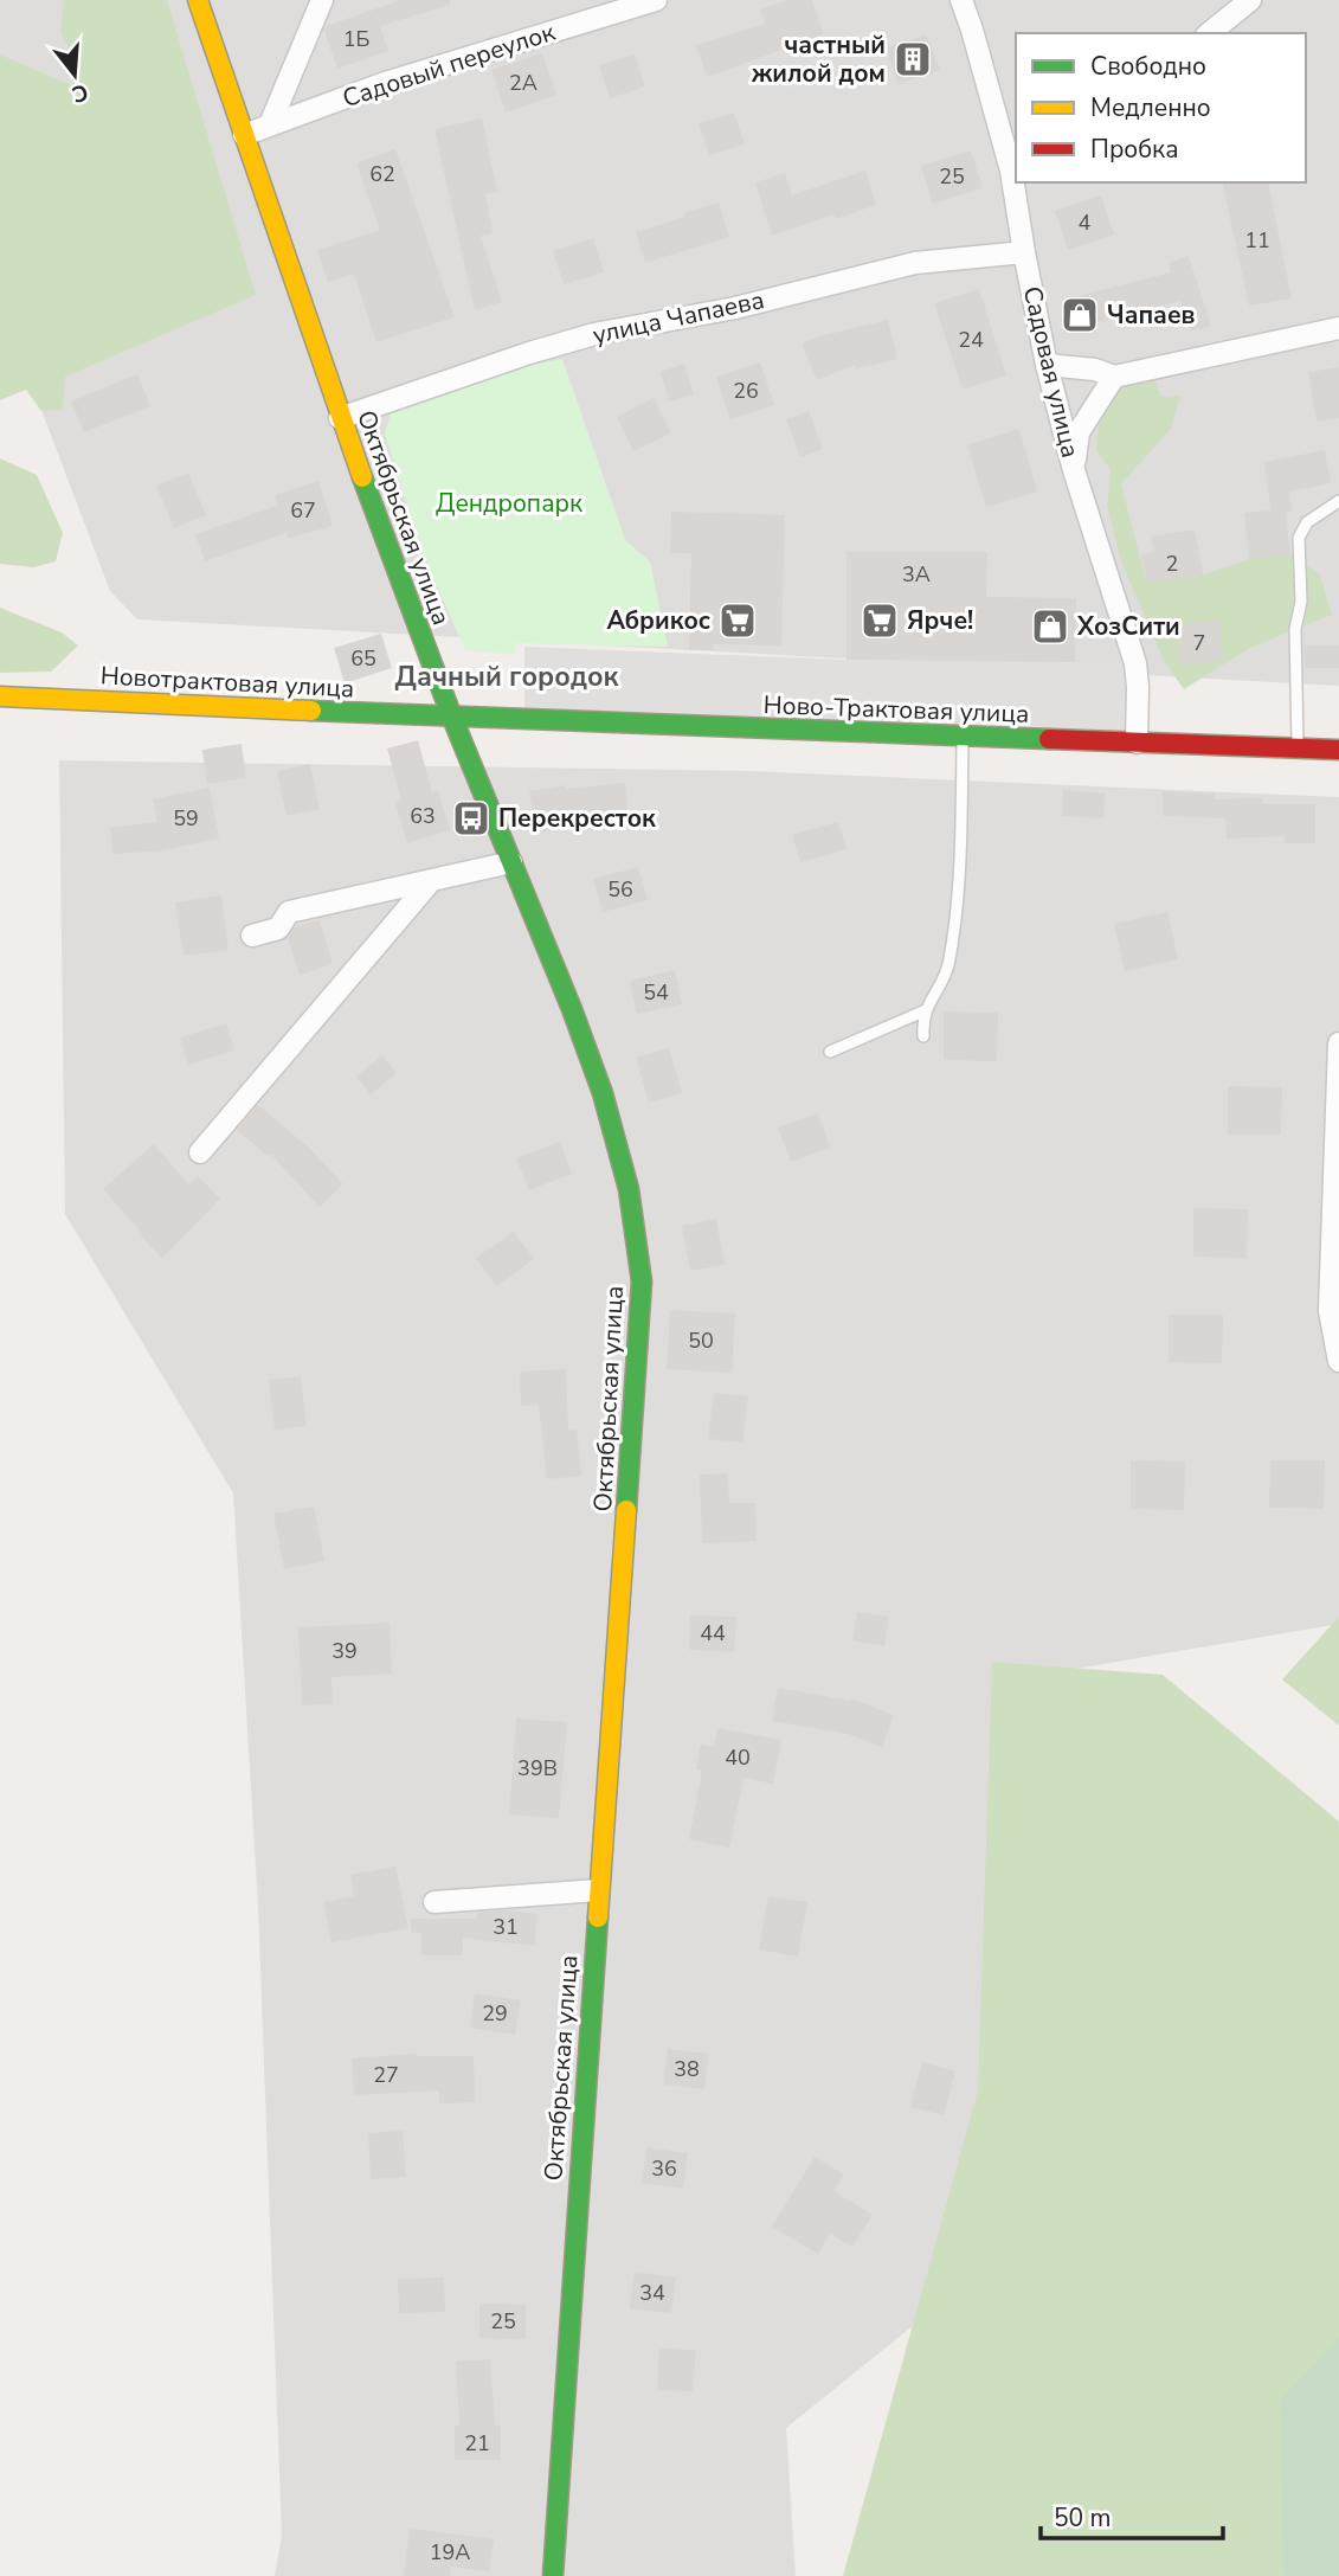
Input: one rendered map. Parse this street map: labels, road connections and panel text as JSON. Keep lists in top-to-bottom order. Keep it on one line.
{"streets":{"street":["Садовый переулок","улица Чапаева","Садовая улица","Октябрьская улица","Новотрактовая улица","Ново-Трактовая улица"]},"crossings":[["Садовый переулок","Октябрьская улица"],["улица Чапаева","Садовая улица"],["улица Чапаева","Октябрьская улица"],["Садовая улица","Ново-Трактовая улица"],["Октябрьская улица","Новотрактовая улица"],["Октябрьская улица","Ново-Трактовая улица"],["Новотрактовая улица","Ново-Трактовая улица"]],"districts":["Дачный городок"],"parks":["Дендропарк"],"places":{"building":["частный жилой дом"],"shop":["Чапаев","ХозСити"],"supermarket":["Абрикос","Ярче!"],"bus stop":["Перекресток"]},"house_numbers":["1Б","2А","62","25","4","11","24","26","67","2","3А","7","65","63","59","56","54","50","44","39","40","39В","31","29","38","27","36","34","25","21","19А"],"legend":["Свободно","Медленно","Пробка"],"scale_bar":"50 m","north":"bottom"}
